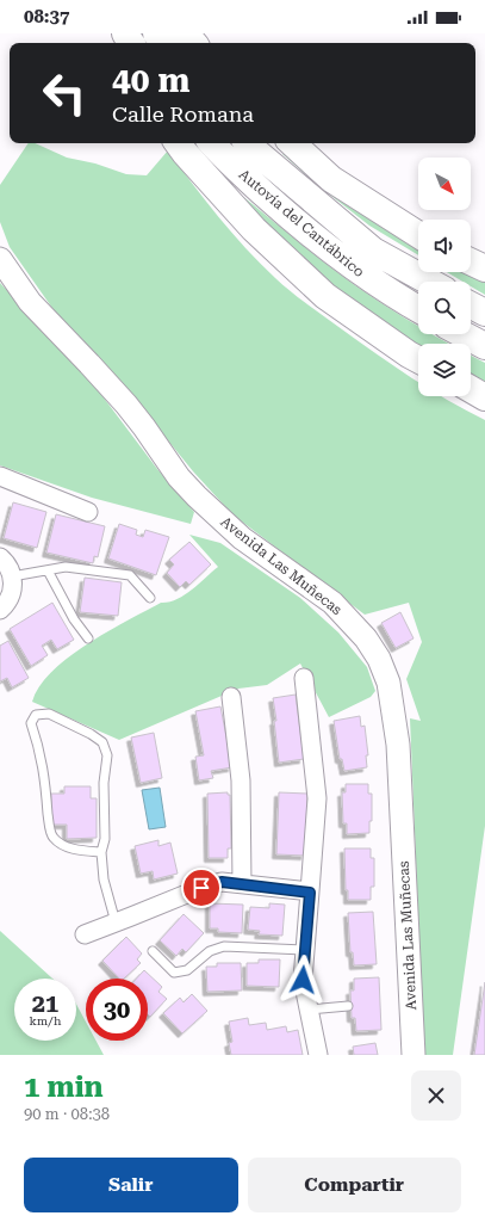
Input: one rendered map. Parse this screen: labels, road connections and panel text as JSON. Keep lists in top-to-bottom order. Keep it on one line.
{"streets":{"highway":["Autovía del Cantábrico"],"street":["Avenida Las Muñecas"]},"north":"bottom right","page":{"status":"08:37","turn":["40 m","Calle Romana"],"speed":"21 km/h","limit":"30","heading":["1 min","90 m · 08:38"],"buttons":["Salir","Compartir"]}}
